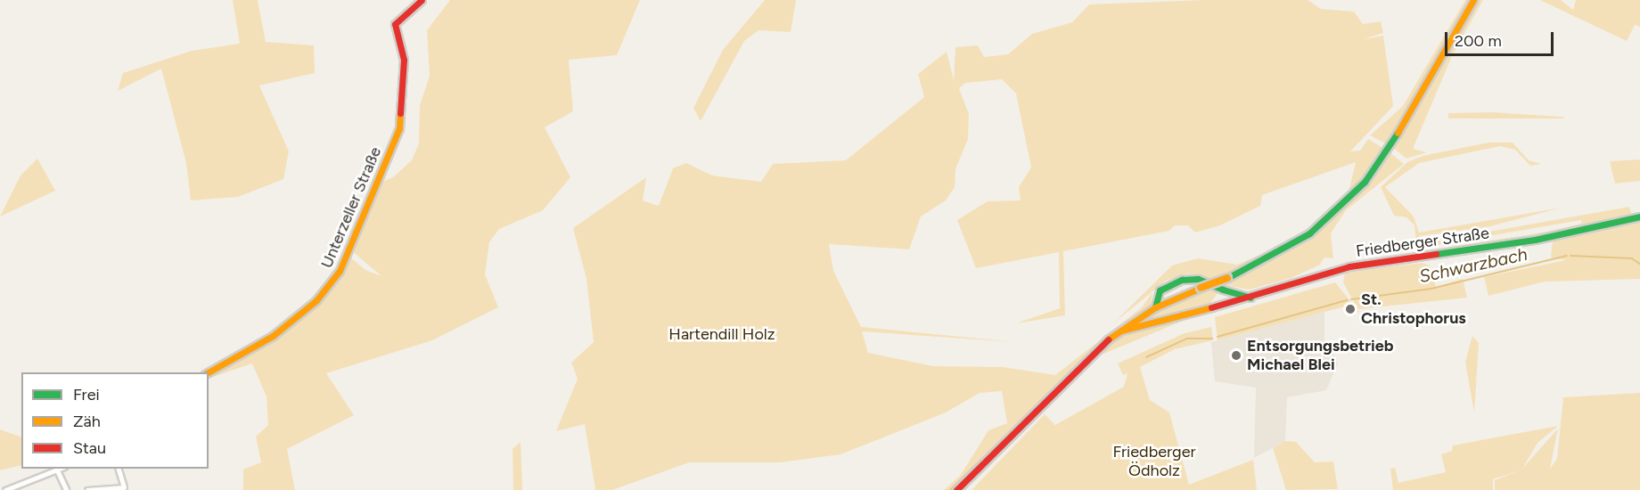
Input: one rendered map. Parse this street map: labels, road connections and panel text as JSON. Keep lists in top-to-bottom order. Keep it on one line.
{"streets":{"street":["Unterzeller Straße","Friedberger Straße"]},"water":["Schwarzbach"],"parks":["Hartendill Holz","Friedberger Ödholz"],"places":["St. Christophorus","Entsorgungsbetrieb Michael Blei"],"legend":["Frei","Zäh","Stau"],"scale_bar":"200 m"}
